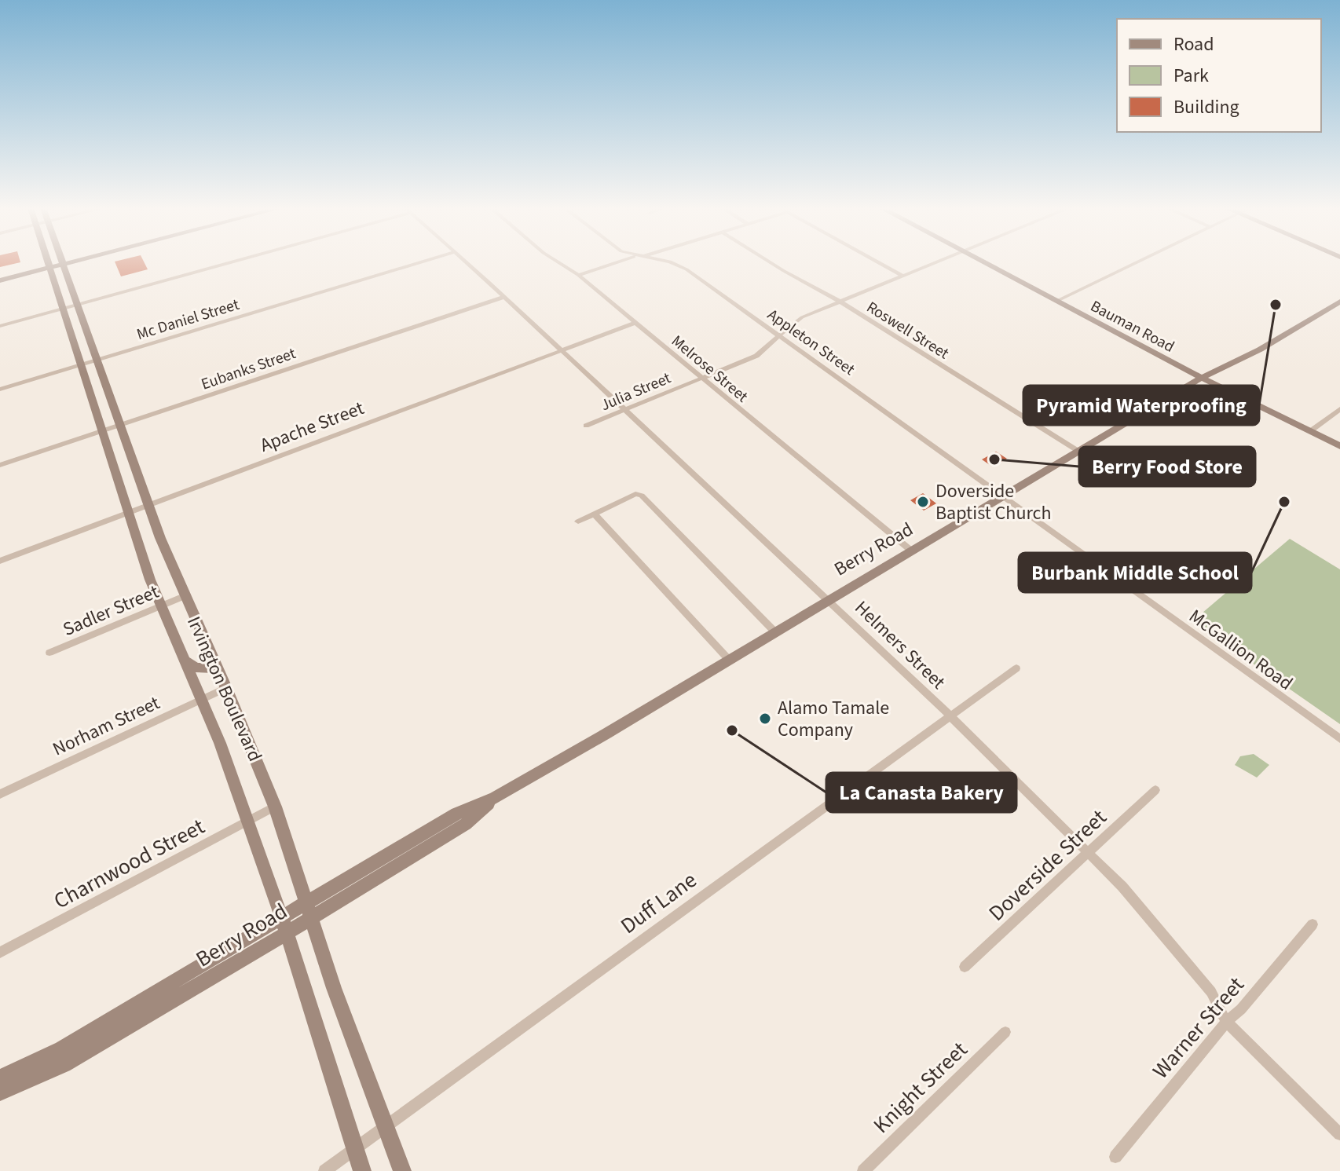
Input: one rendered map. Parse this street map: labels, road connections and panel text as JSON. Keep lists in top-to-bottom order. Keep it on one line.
{"streets":{"main road":["Bauman Road","Berry Road","Irvington Boulevard"],"street":["Mc Daniel Street","Roswell Street","Appleton Street","Eubanks Street","Melrose Street","Julia Street","Apache Street","Sadler Street","Helmers Street","McGallion Road","Norham Street","Charnwood Street","Doverside Street","Duff Lane","Warner Street","Knight Street"]},"crossings":[["Mc Daniel Street","Irvington Boulevard"],["Bauman Road","Berry Road"],["Roswell Street","Julia Street"],["Roswell Street","Berry Road"],["Appleton Street","Julia Street"],["Appleton Street","Berry Road"],["Appleton Street","McGallion Road"],["Eubanks Street","Helmers Street"],["Eubanks Street","Irvington Boulevard"],["Melrose Street","Julia Street"],["Melrose Street","Apache Street"],["Melrose Street","Berry Road"],["Julia Street","Helmers Street"],["Apache Street","Helmers Street"],["Apache Street","Irvington Boulevard"],["Berry Road","Helmers Street"],["Berry Road","McGallion Road"],["Berry Road","Irvington Boulevard"],["Sadler Street","Irvington Boulevard"],["Helmers Street","Doverside Street"],["Helmers Street","Duff Lane"],["Helmers Street","Warner Street"],["Irvington Boulevard","Norham Street"],["Irvington Boulevard","Charnwood Street"],["Irvington Boulevard","Duff Lane"]],"places":["Pyramid Waterproofing","Berry Food Store","Doverside Baptist Church","Burbank Middle School","Alamo Tamale Company","La Canasta Bakery"],"legend":["Road","Park","Building"]}
